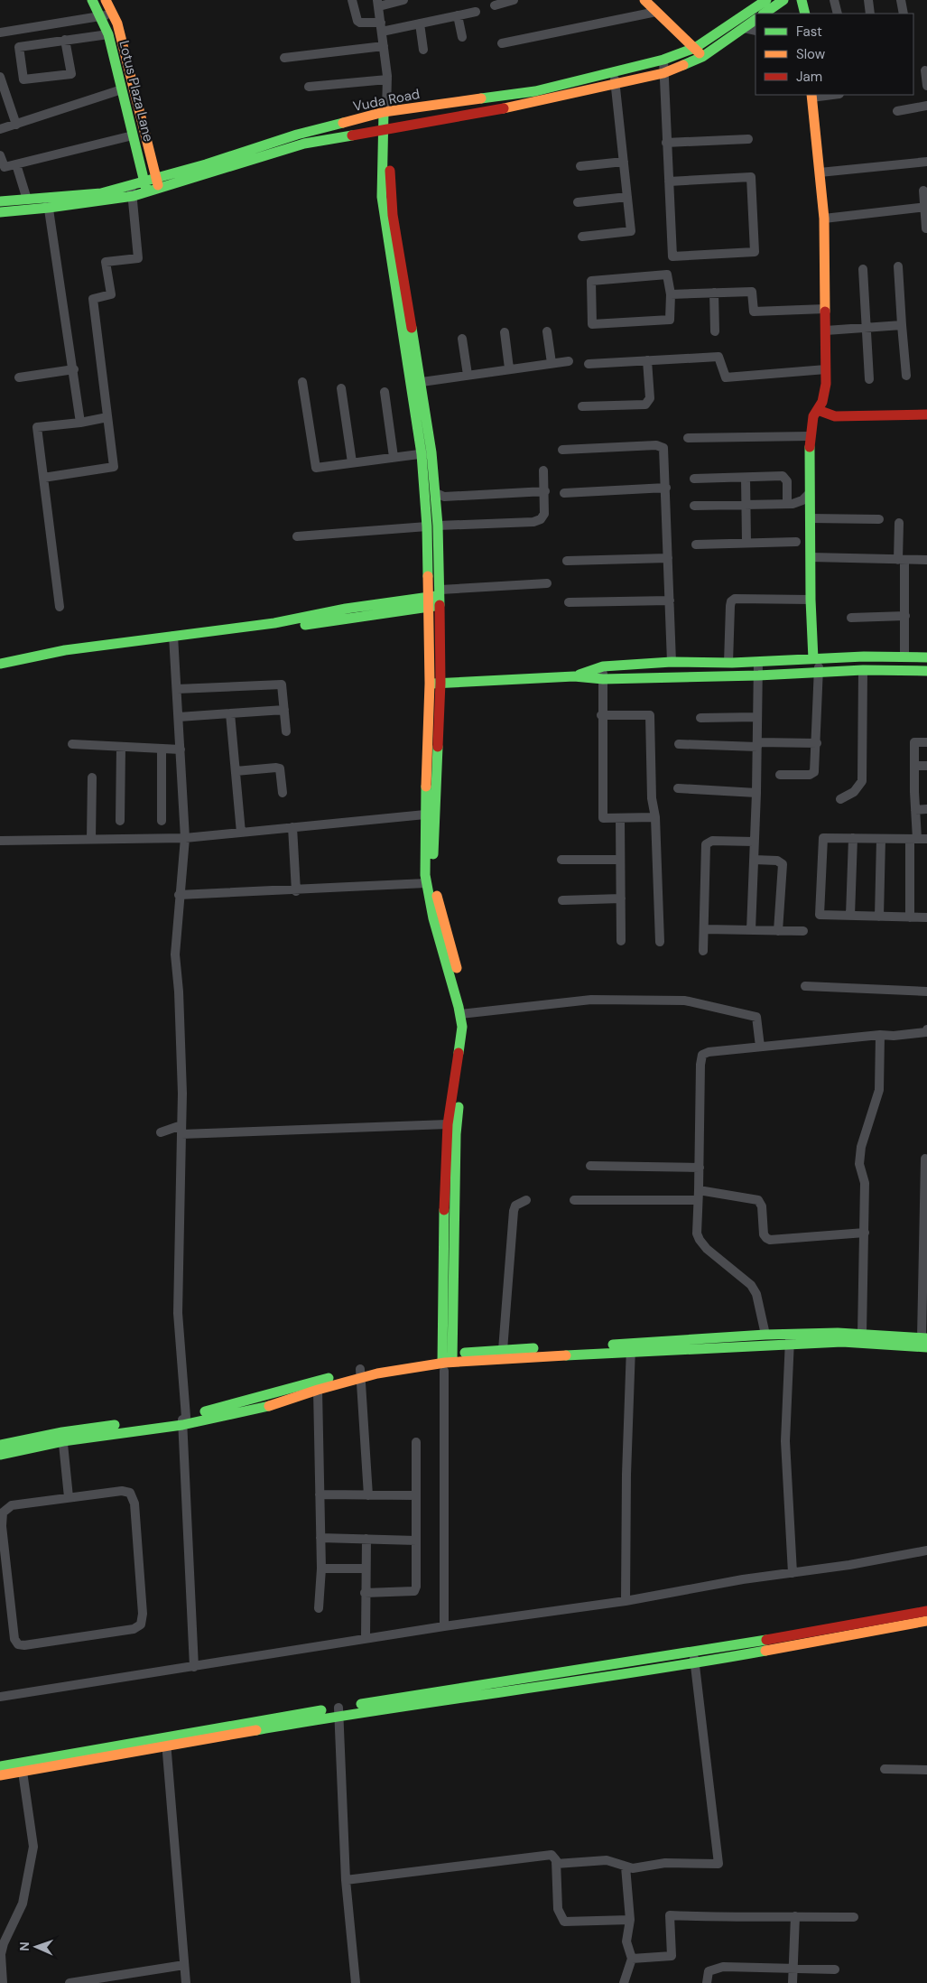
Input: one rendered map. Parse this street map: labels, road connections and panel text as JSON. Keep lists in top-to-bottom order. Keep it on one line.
{"streets":{"street":["Lotus Plaza Lane","Vuda Road"]},"crossings":[["Lotus Plaza Lane","Vuda Road"]],"legend":["Fast","Slow","Jam"],"north":"left"}
